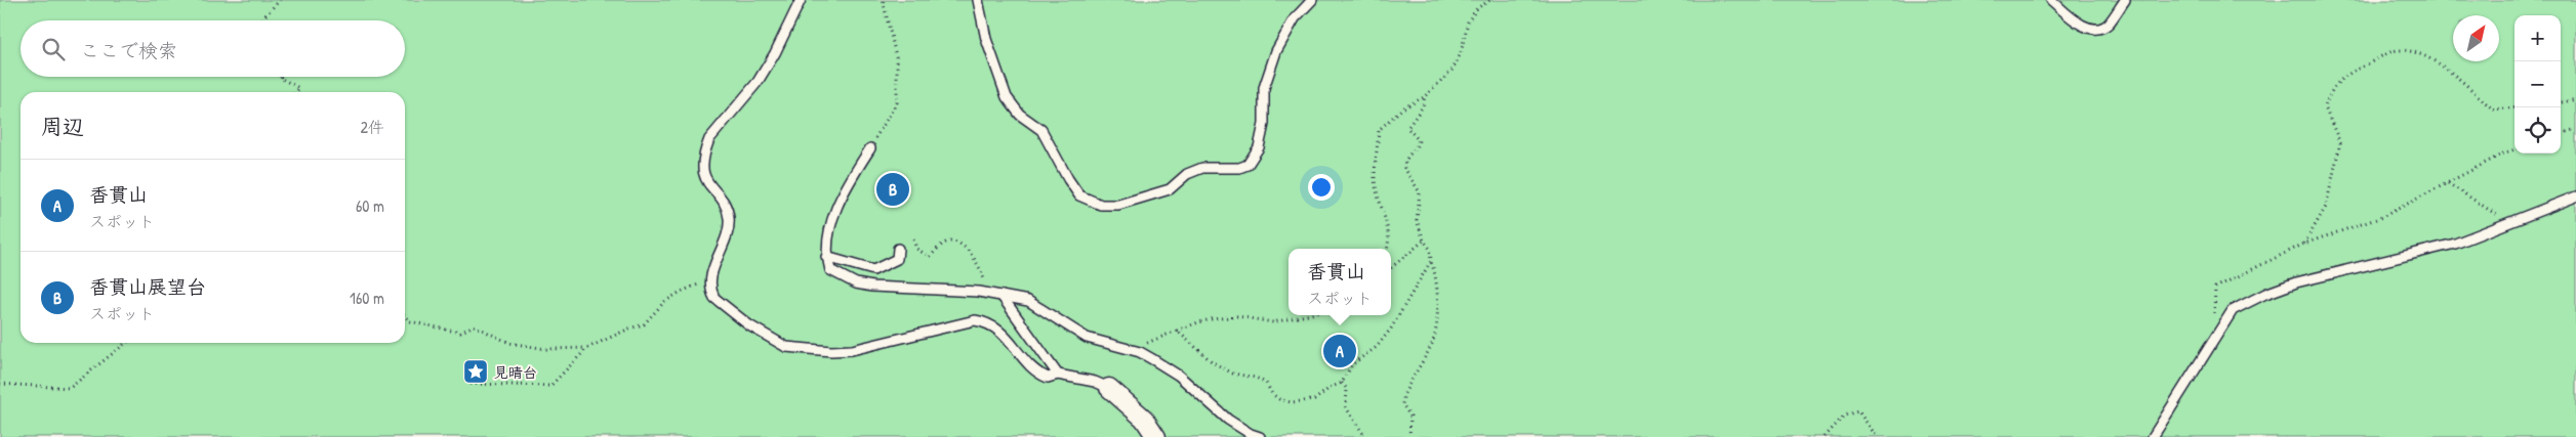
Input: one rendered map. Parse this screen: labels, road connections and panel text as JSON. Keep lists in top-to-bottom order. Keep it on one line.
{"places":{"place":["見晴台"]},"north":"top right","page":{"map_buttons":["+","−"],"search":"ここで検索","heading":["周辺","2件"],"list":[{"mark":"A","name":"香貫山","note":"スポット","value":"60 m"},{"mark":"B","name":"香貫山展望台","note":"スポット","value":"160 m"}],"pins":["B","A"],"popup":["香貫山","スポット"]}}
